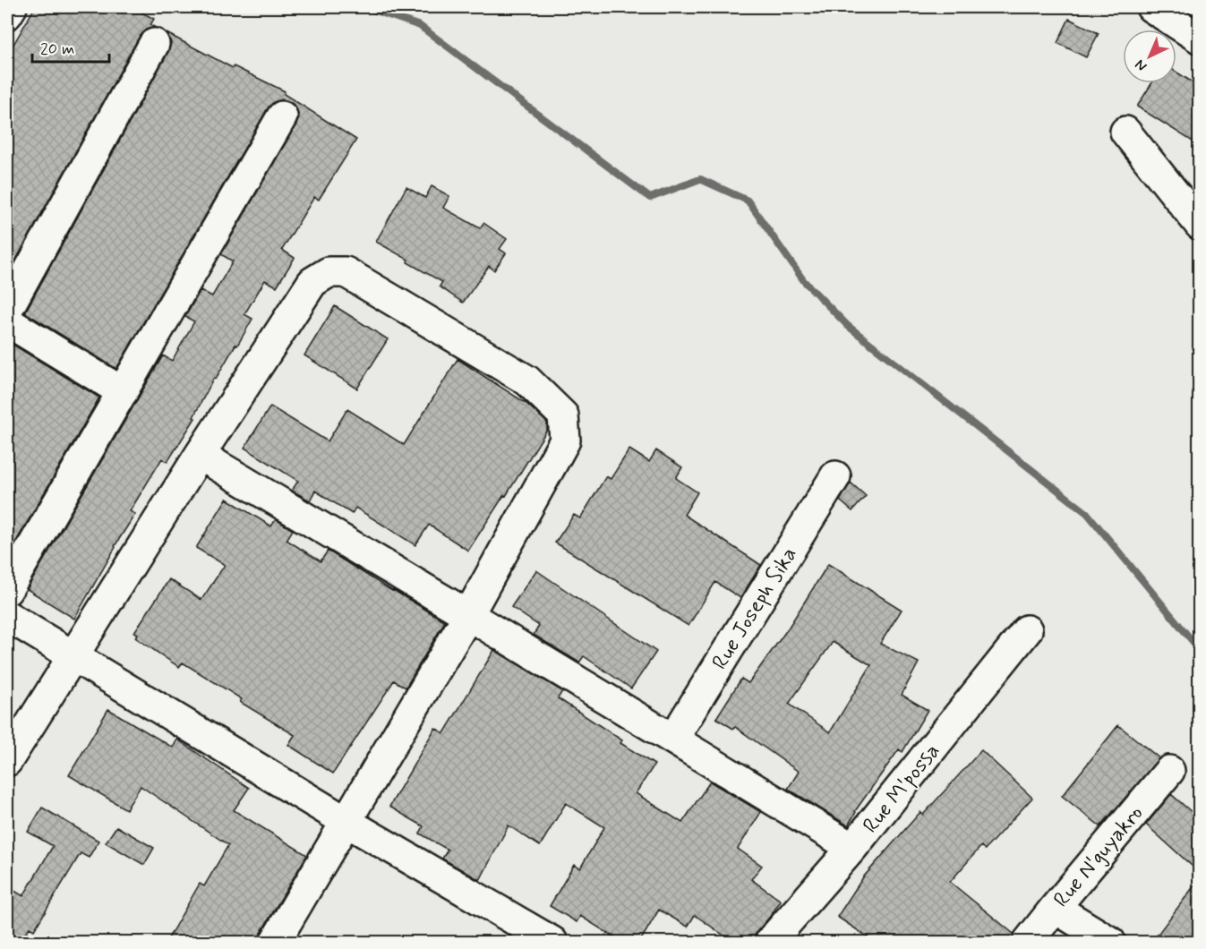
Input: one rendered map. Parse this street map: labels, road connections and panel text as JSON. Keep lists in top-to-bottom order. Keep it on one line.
{"streets":{"street":["Rue Joseph Sika","Rue M'possa","Rue N'guyakro"]},"scale_bar":"20 m","north":"bottom left"}
